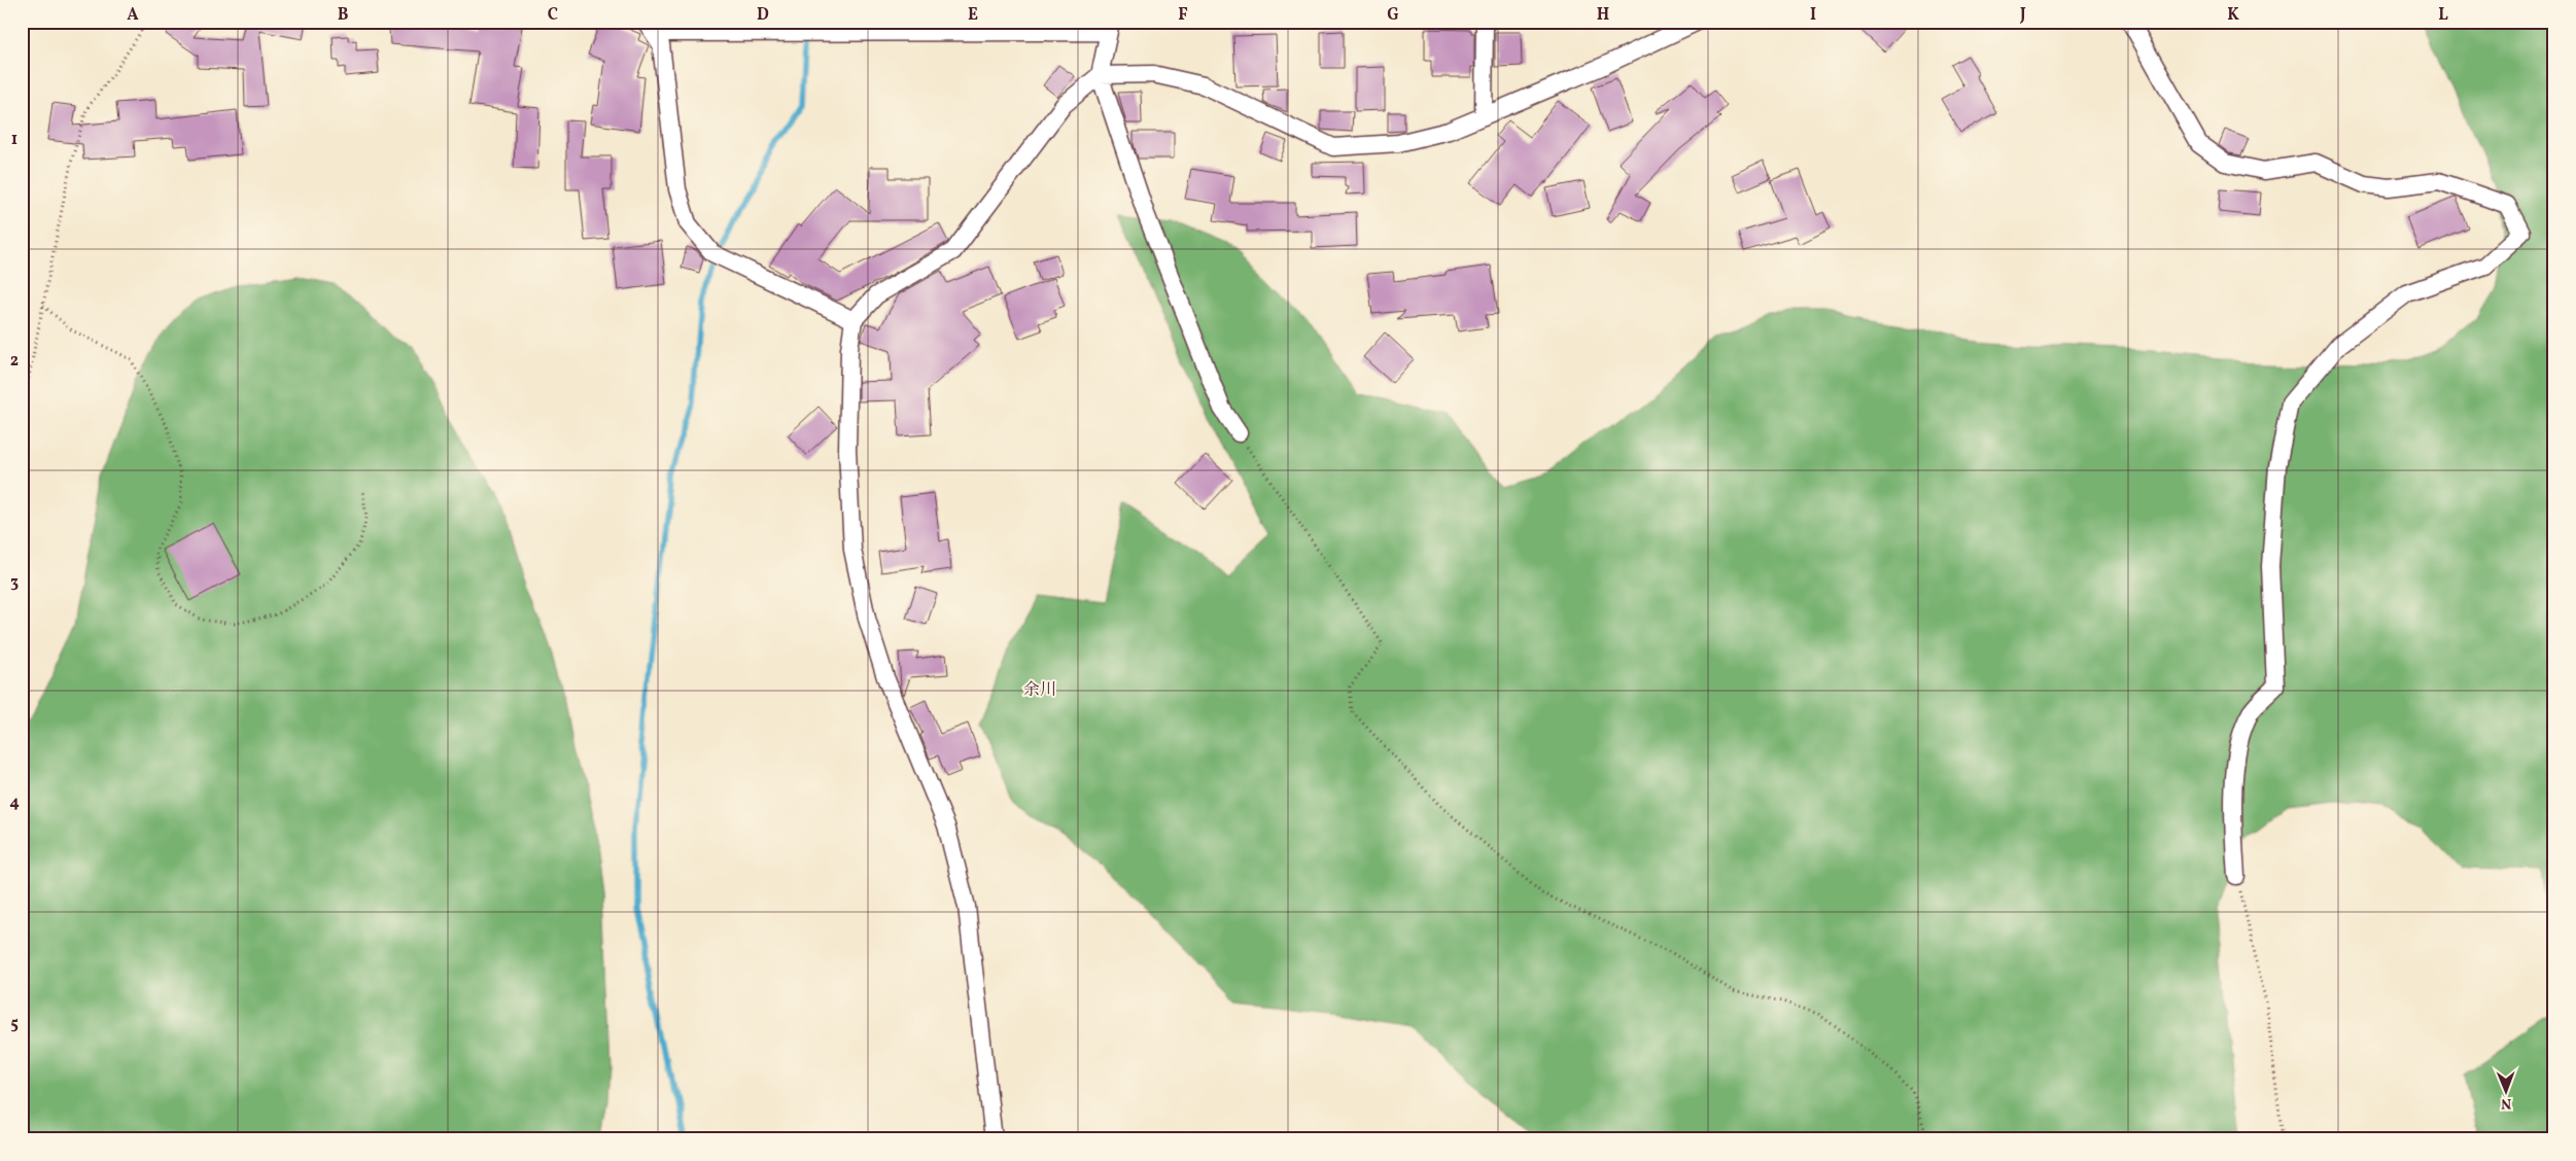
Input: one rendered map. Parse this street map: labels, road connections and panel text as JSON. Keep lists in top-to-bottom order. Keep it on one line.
{"districts":["余川"],"north":"bottom","grid":{"columns":["A","B","C","D","E","F","G","H","I","J","K","L"],"rows":["1","2","3","4","5"]}}
